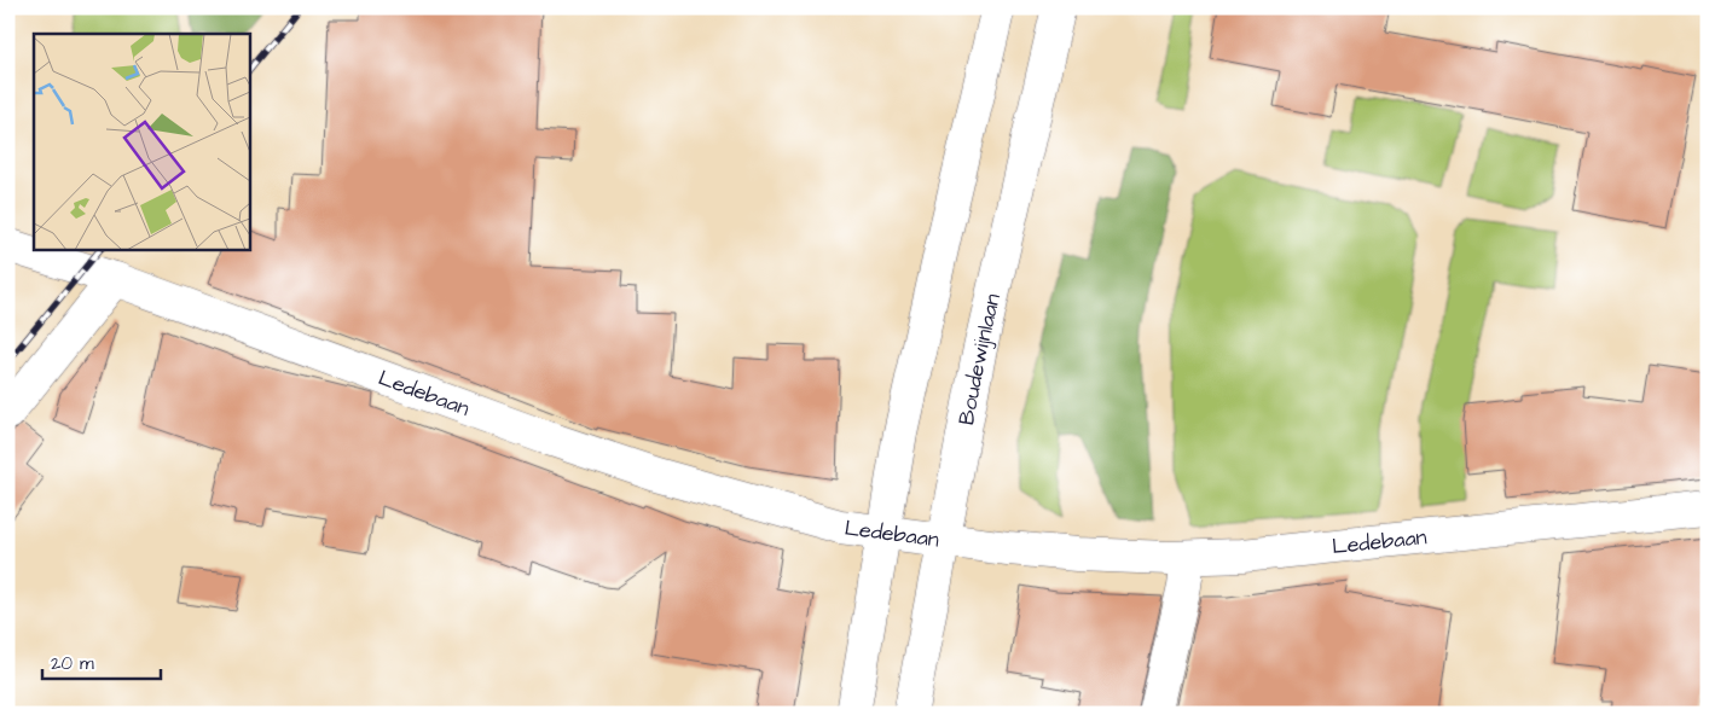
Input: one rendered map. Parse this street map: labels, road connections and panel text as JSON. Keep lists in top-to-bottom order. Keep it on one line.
{"streets":{"street":["Boudewijnlaan","Ledebaan"]},"crossings":[["Boudewijnlaan","Ledebaan"]],"scale_bar":"20 m"}
